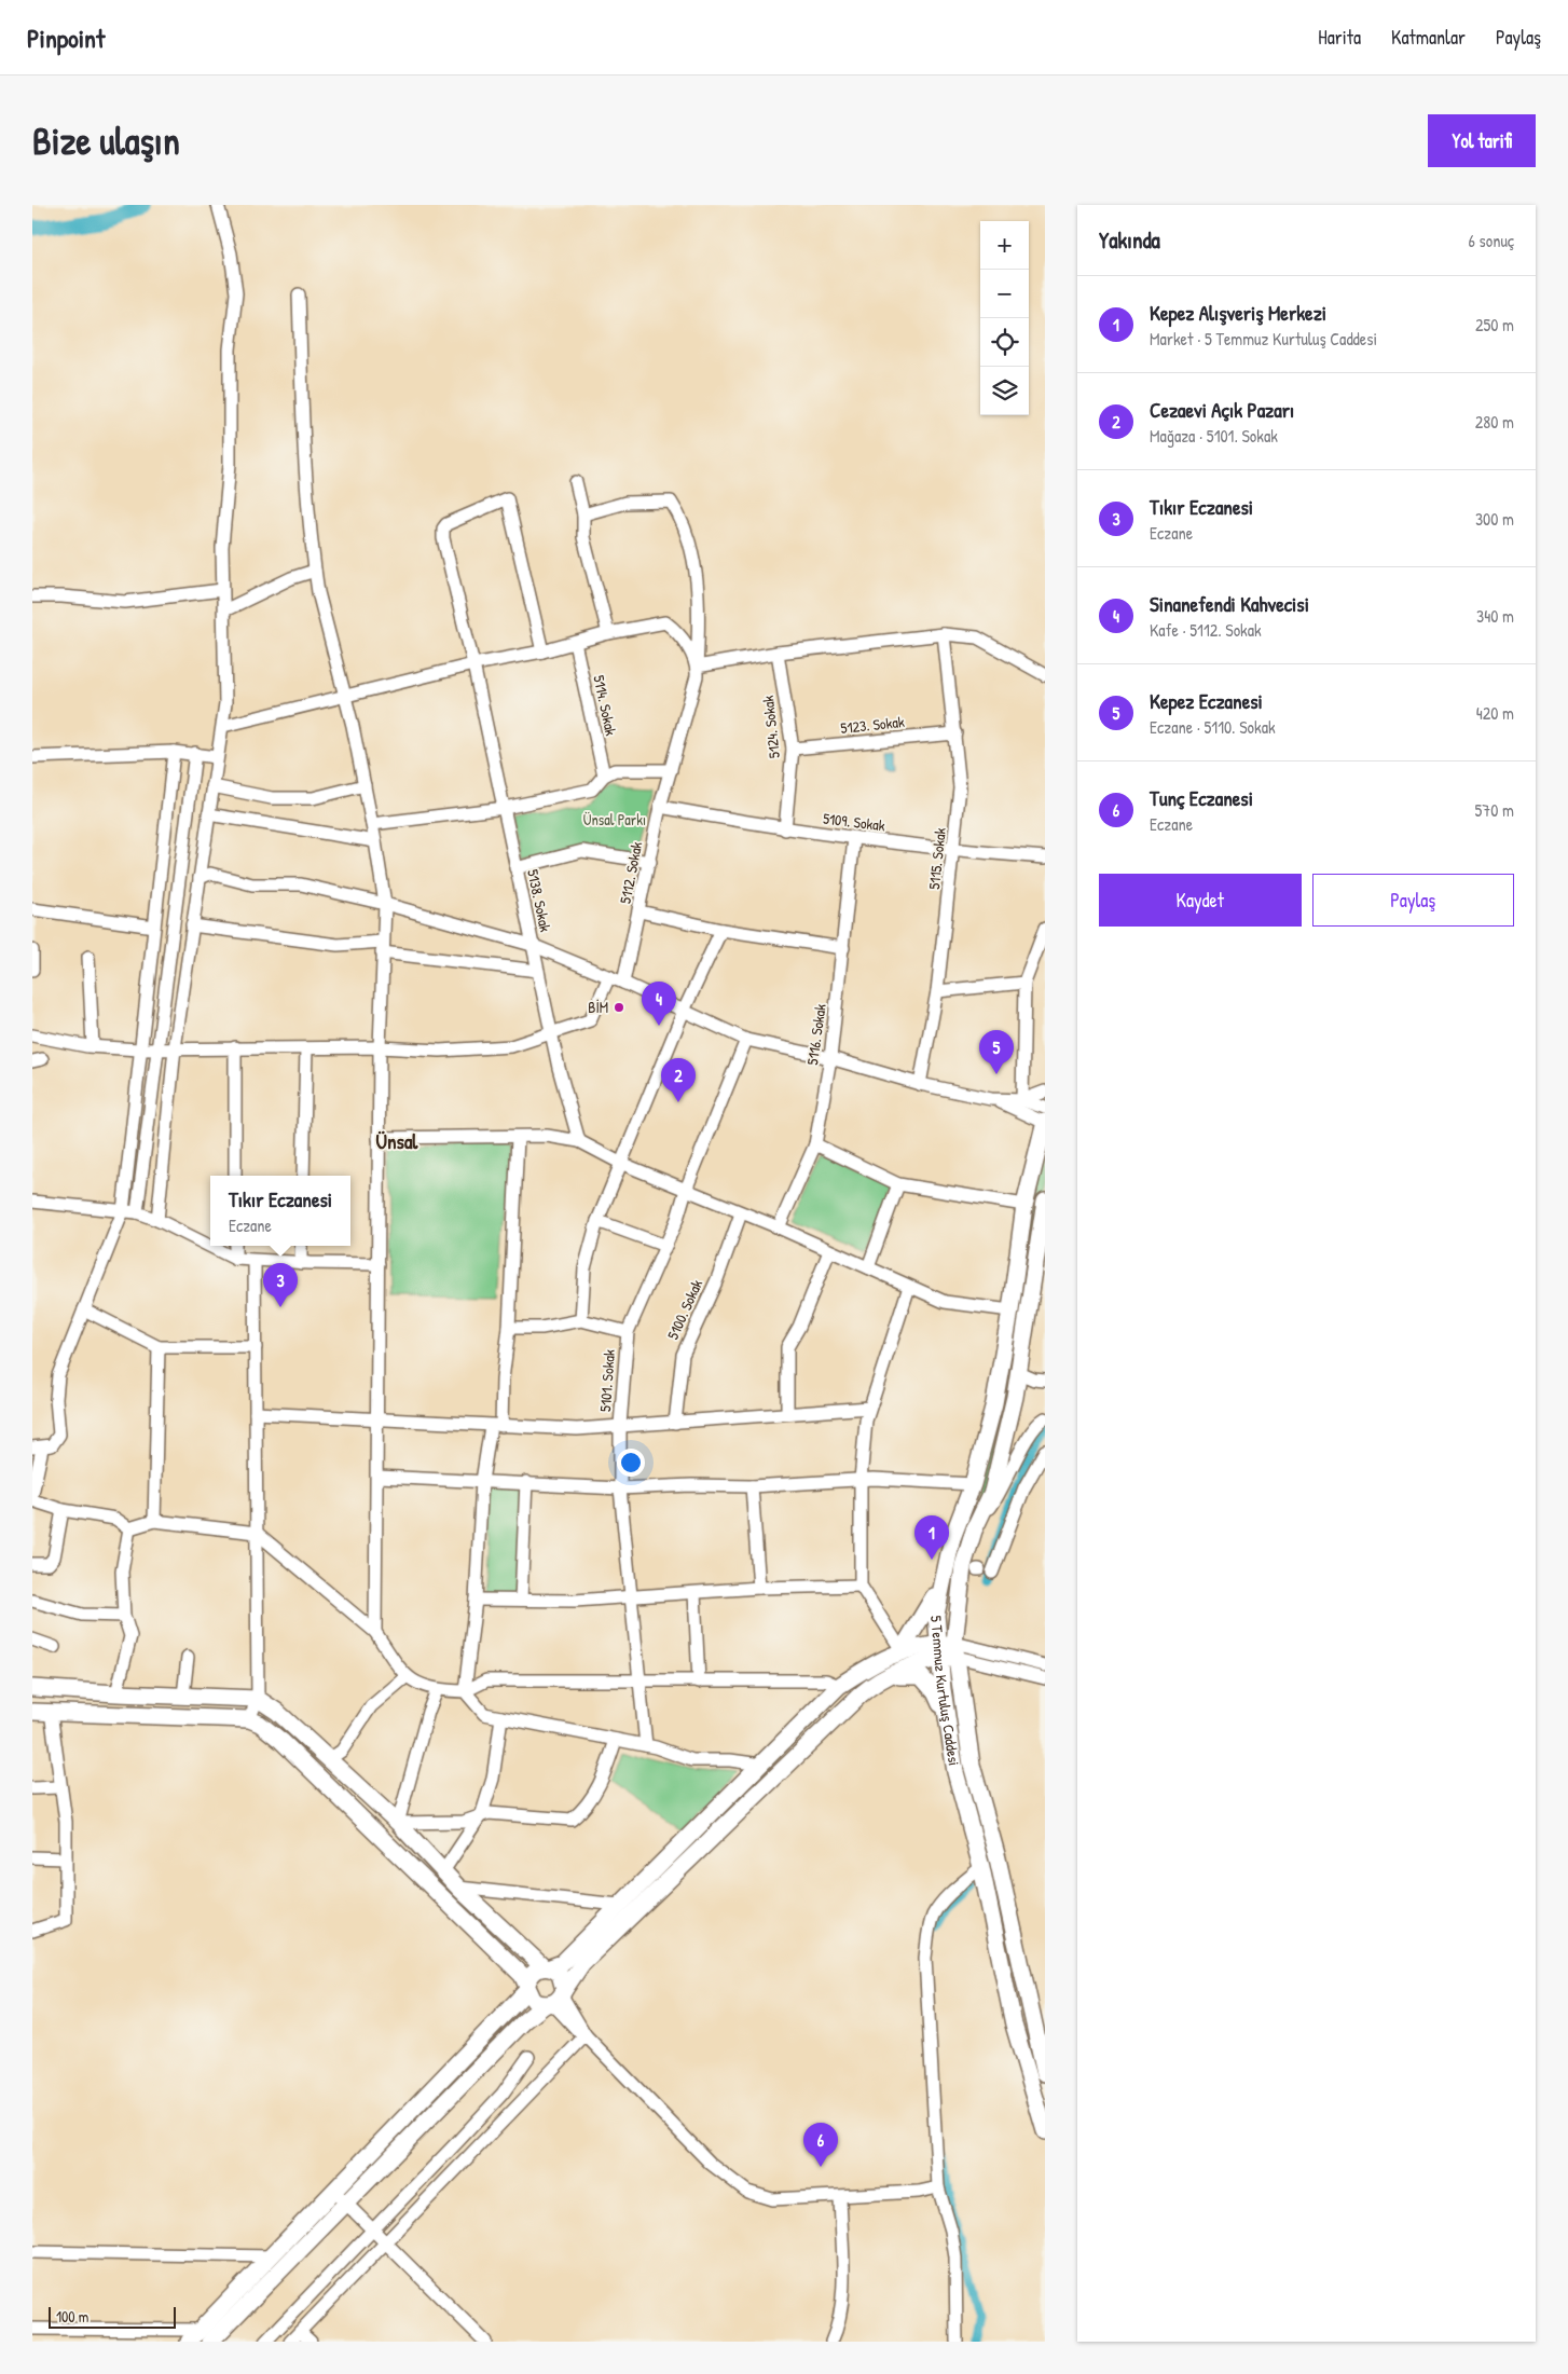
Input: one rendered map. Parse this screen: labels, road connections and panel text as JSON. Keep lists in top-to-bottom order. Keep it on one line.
{"streets":{"main road":["5 Temmuz Kurtuluş Caddesi"],"street":["5114. Sokak","5123. Sokak","5124. Sokak","5109. Sokak","5115. Sokak","5112. Sokak","5138. Sokak","5116. Sokak","5100. Sokak","5101. Sokak"]},"crossings":[["5123. Sokak","5124. Sokak"],["5123. Sokak","5115. Sokak"],["5124. Sokak","5109. Sokak"],["5109. Sokak","5115. Sokak"],["5109. Sokak","5112. Sokak"],["5109. Sokak","5116. Sokak"]],"districts":["Ünsal"],"parks":["Ünsal Parkı"],"places":["BİM"],"scale_bar":"100 m","page":{"header":"Pinpoint","nav":["Harita","Katmanlar","Paylaş"],"buttons":["Yol tarifi",["Kaydet","Paylaş"]],"title":"Bize ulaşın","heading":["Yakında","6 sonuç"],"map_buttons":["+","−"],"list":[{"mark":"1","name":"Kepez Alışveriş Merkezi","note":"Market · 5 Temmuz Kurtuluş Caddesi","value":"250 m"},{"mark":"2","name":"Cezaevi Açık Pazarı","note":"Mağaza · 5101. Sokak","value":"280 m"},{"mark":"3","name":"Tıkır Eczanesi","note":"Eczane","value":"300 m"},{"mark":"4","name":"Sinanefendi Kahvecisi","note":"Kafe · 5112. Sokak","value":"340 m"},{"mark":"5","name":"Kepez Eczanesi","note":"Eczane · 5110. Sokak","value":"420 m"},{"mark":"6","name":"Tunç Eczanesi","note":"Eczane","value":"570 m"}],"pins":["4","5","2","3","1","6"],"popup":["Tıkır Eczanesi","Eczane"],"scale":"100 m"}}
